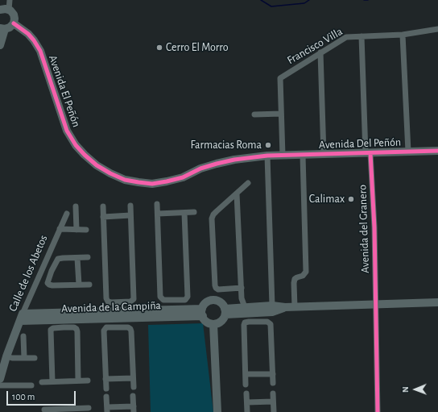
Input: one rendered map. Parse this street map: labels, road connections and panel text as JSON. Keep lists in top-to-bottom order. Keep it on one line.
{"streets":{"street":["Francisco Villa","Avenida El Peñón","Avenida Del Peñón","Avenida del Granero","Calle de los Abetos","Avenida de la Campiña"]},"crossings":[["Francisco Villa","Avenida El Peñón"],["Francisco Villa","Avenida Del Peñón"],["Francisco Villa","Avenida del Granero"],["Avenida El Peñón","Avenida Del Peñón"],["Avenida Del Peñón","Avenida del Granero"],["Calle de los Abetos","Avenida de la Campiña"]],"places":["Cerro El Morro","Farmacias Roma","Calimax"],"scale_bar":"100 m","north":"left"}
